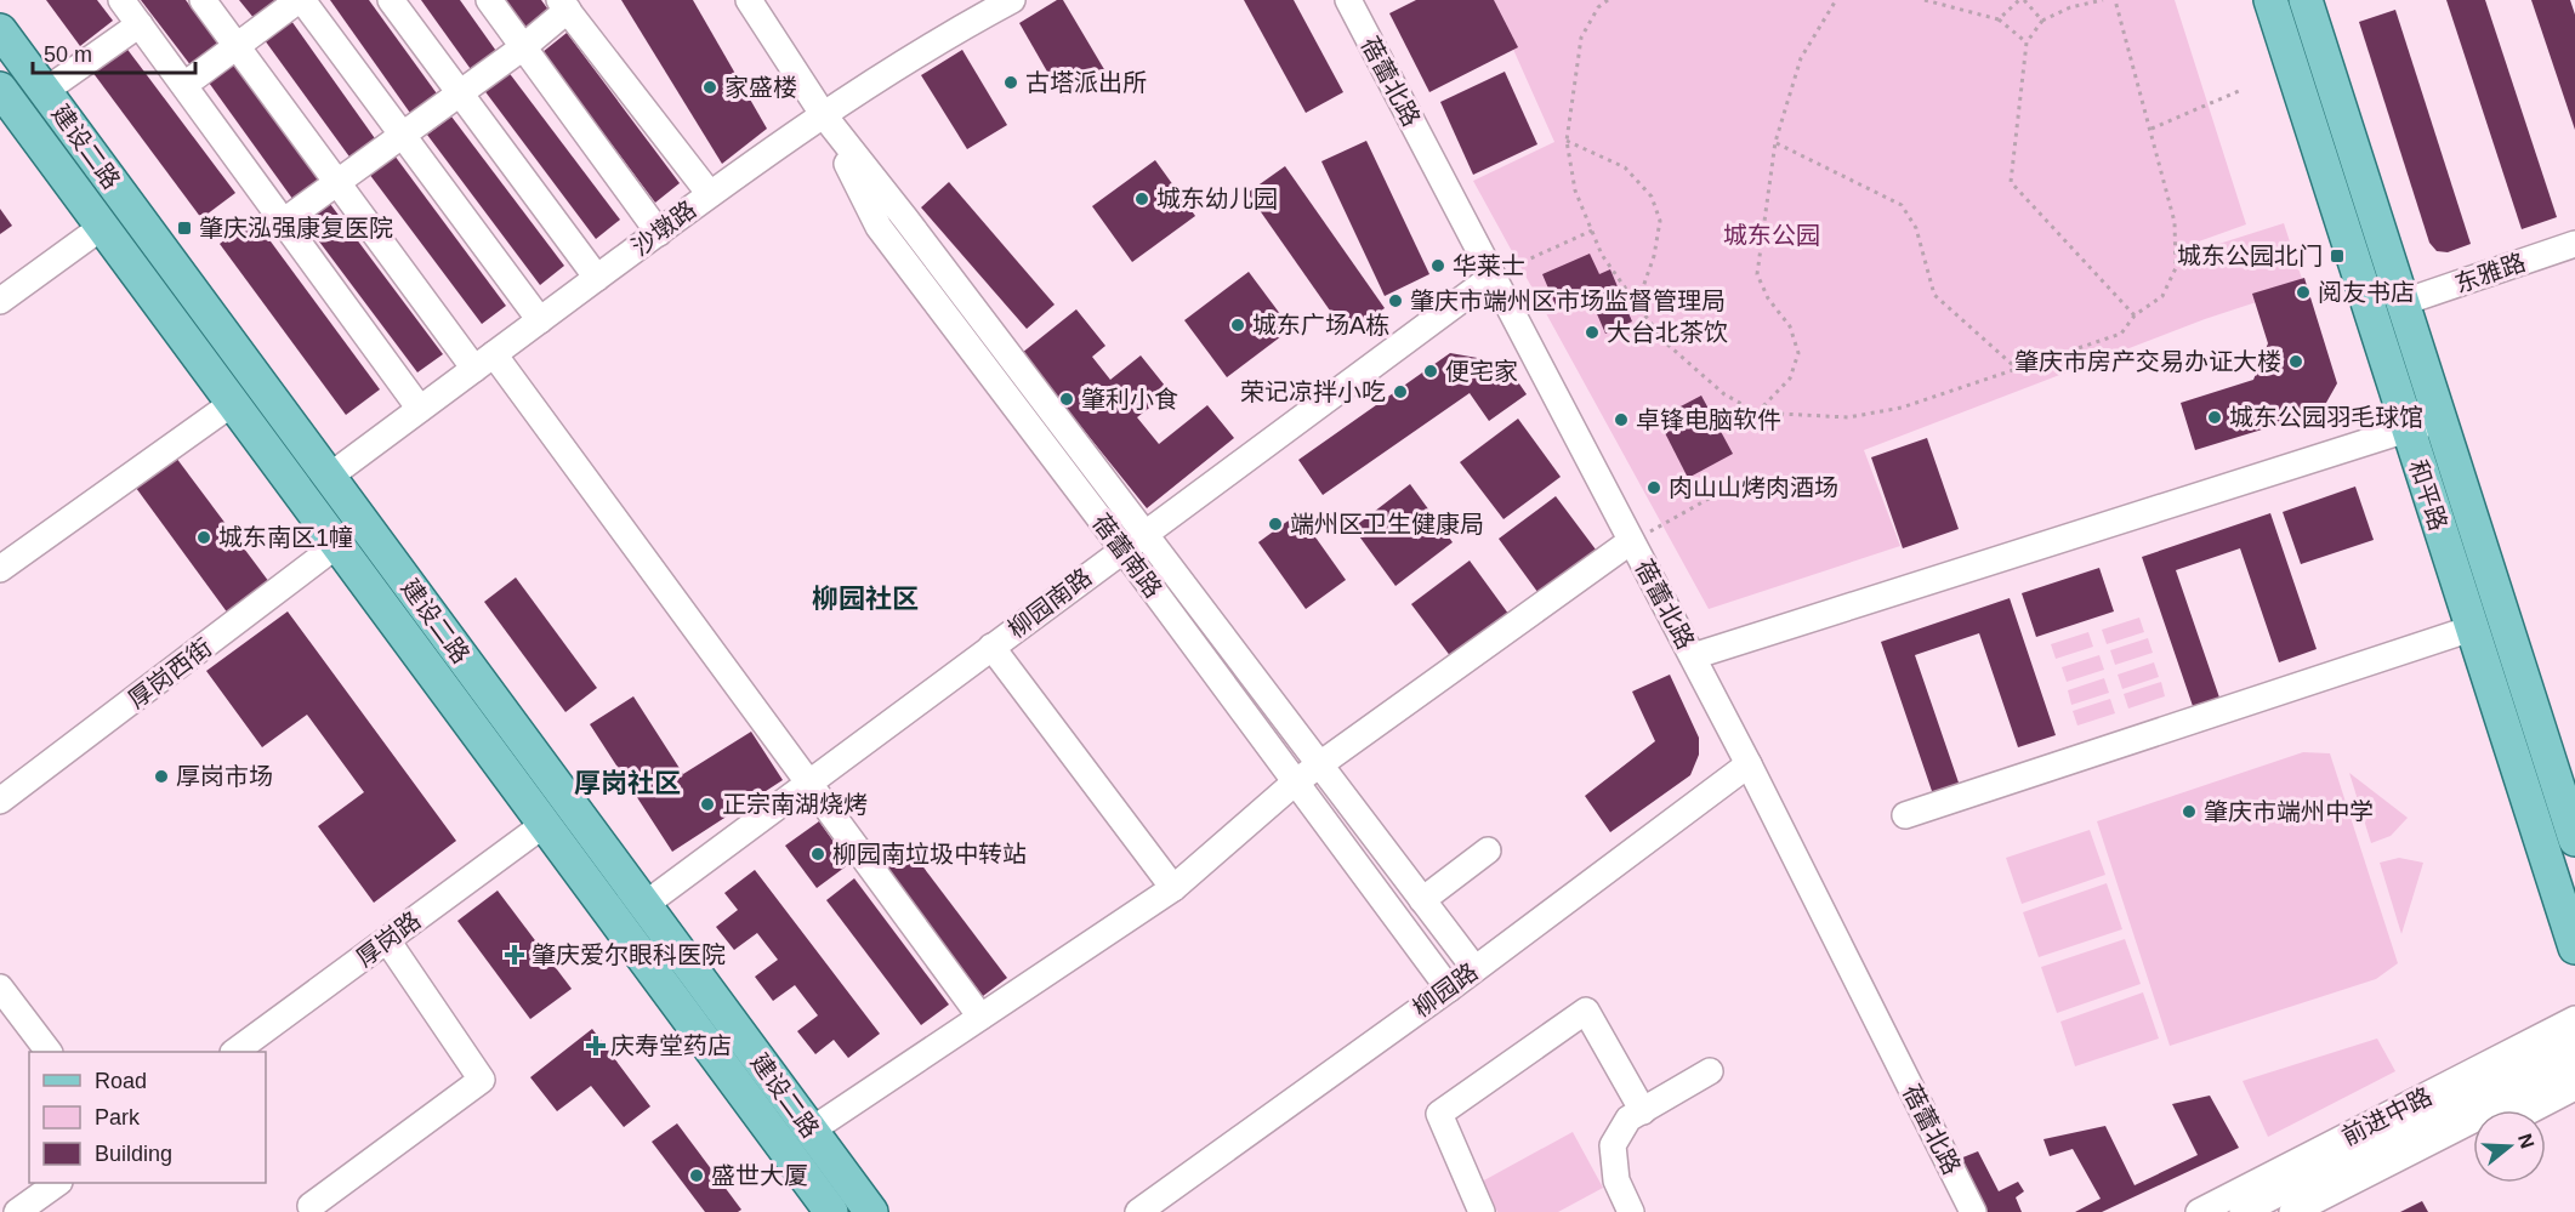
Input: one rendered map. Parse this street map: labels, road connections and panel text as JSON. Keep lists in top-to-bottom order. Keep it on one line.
{"streets":{"main road":["建设二路","和平路"],"street":["蓓蕾北路","沙墩路","东雅路","蓓蕾南路","柳园南路","厚岗西街","厚岗路","柳园路","前进中路"]},"crossings":[["蓓蕾北路","柳园南路"],["蓓蕾北路","柳园路"],["建设二路","沙墩路"],["建设二路","柳园南路"],["建设二路","厚岗西街"],["建设二路","厚岗路"],["沙墩路","蓓蕾南路"],["东雅路","和平路"],["蓓蕾南路","柳园南路"],["蓓蕾南路","柳园路"]],"districts":["柳园社区","厚岗社区"],"parks":["城东公园"],"places":{"other":["古塔派出所","家盛楼","城东幼儿园","华莱士","阅友书店","肇庆市端州区市场监督管理局","城东广场A栋","大台北茶饮","肇庆市房产交易办证大楼","便宅家","荣记凉拌小吃","肇利小食","城东公园羽毛球馆","卓锋电脑软件","肉山山烤肉酒场","端州区卫生健康局","城东南区1幢","厚岗市场","正宗南湖烧烤","肇庆市端州中学","柳园南垃圾中转站","盛世大厦"],"transit":["肇庆泓强康复医院","城东公园北门"],"health":["肇庆爱尔眼科医院","庆寿堂药店"]},"legend":["Road","Park","Building"],"scale_bar":"50 m","north":"right"}
